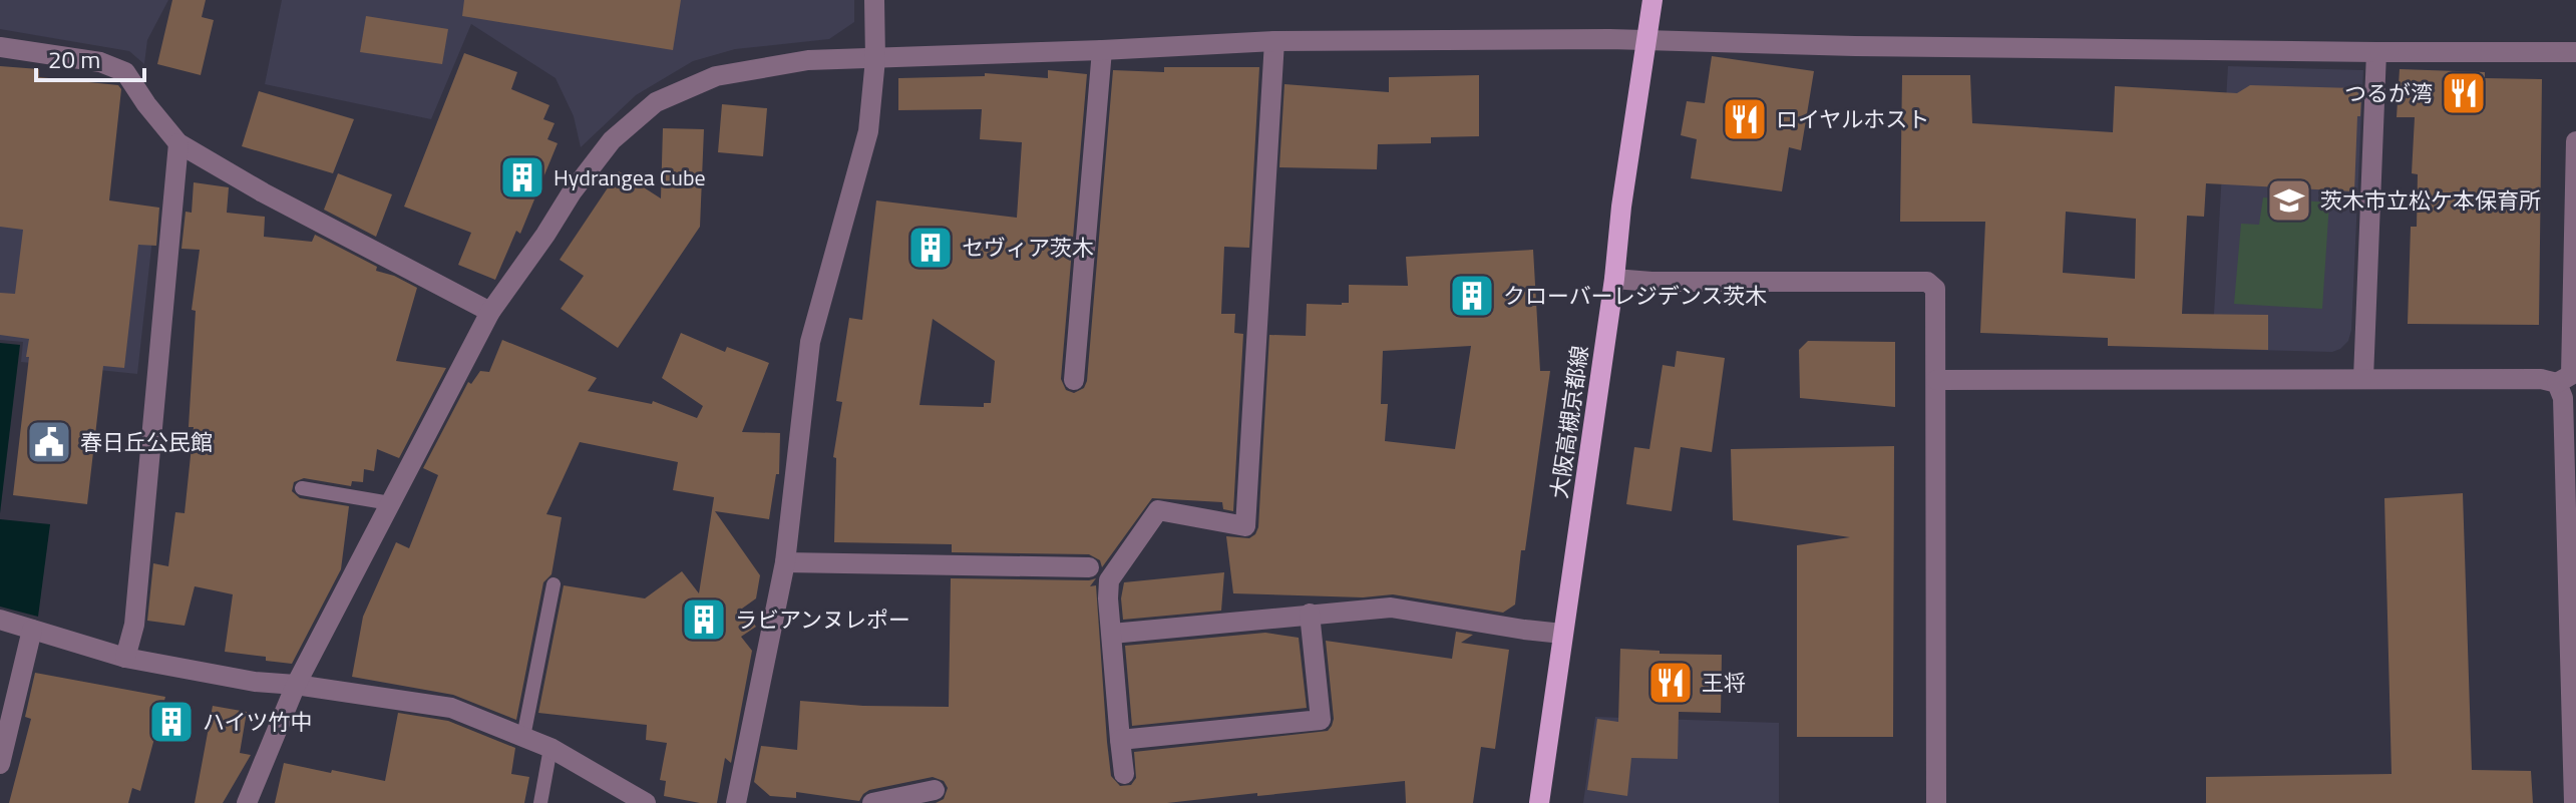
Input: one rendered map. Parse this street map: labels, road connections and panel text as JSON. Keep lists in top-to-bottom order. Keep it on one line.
{"streets":{"main road":["大阪高槻京都線"]},"places":{"restaurant":["つるが湾","ロイヤルホスト","王将"],"building":["Hydrangea Cube","セヴィア茨木","クローバーレジデンス茨木","ラビアンヌレポー","ハイツ竹中"],"school or university":["茨木市立松ケ本保育所"],"public building":["春日丘公民館"]},"scale_bar":"20 m"}
